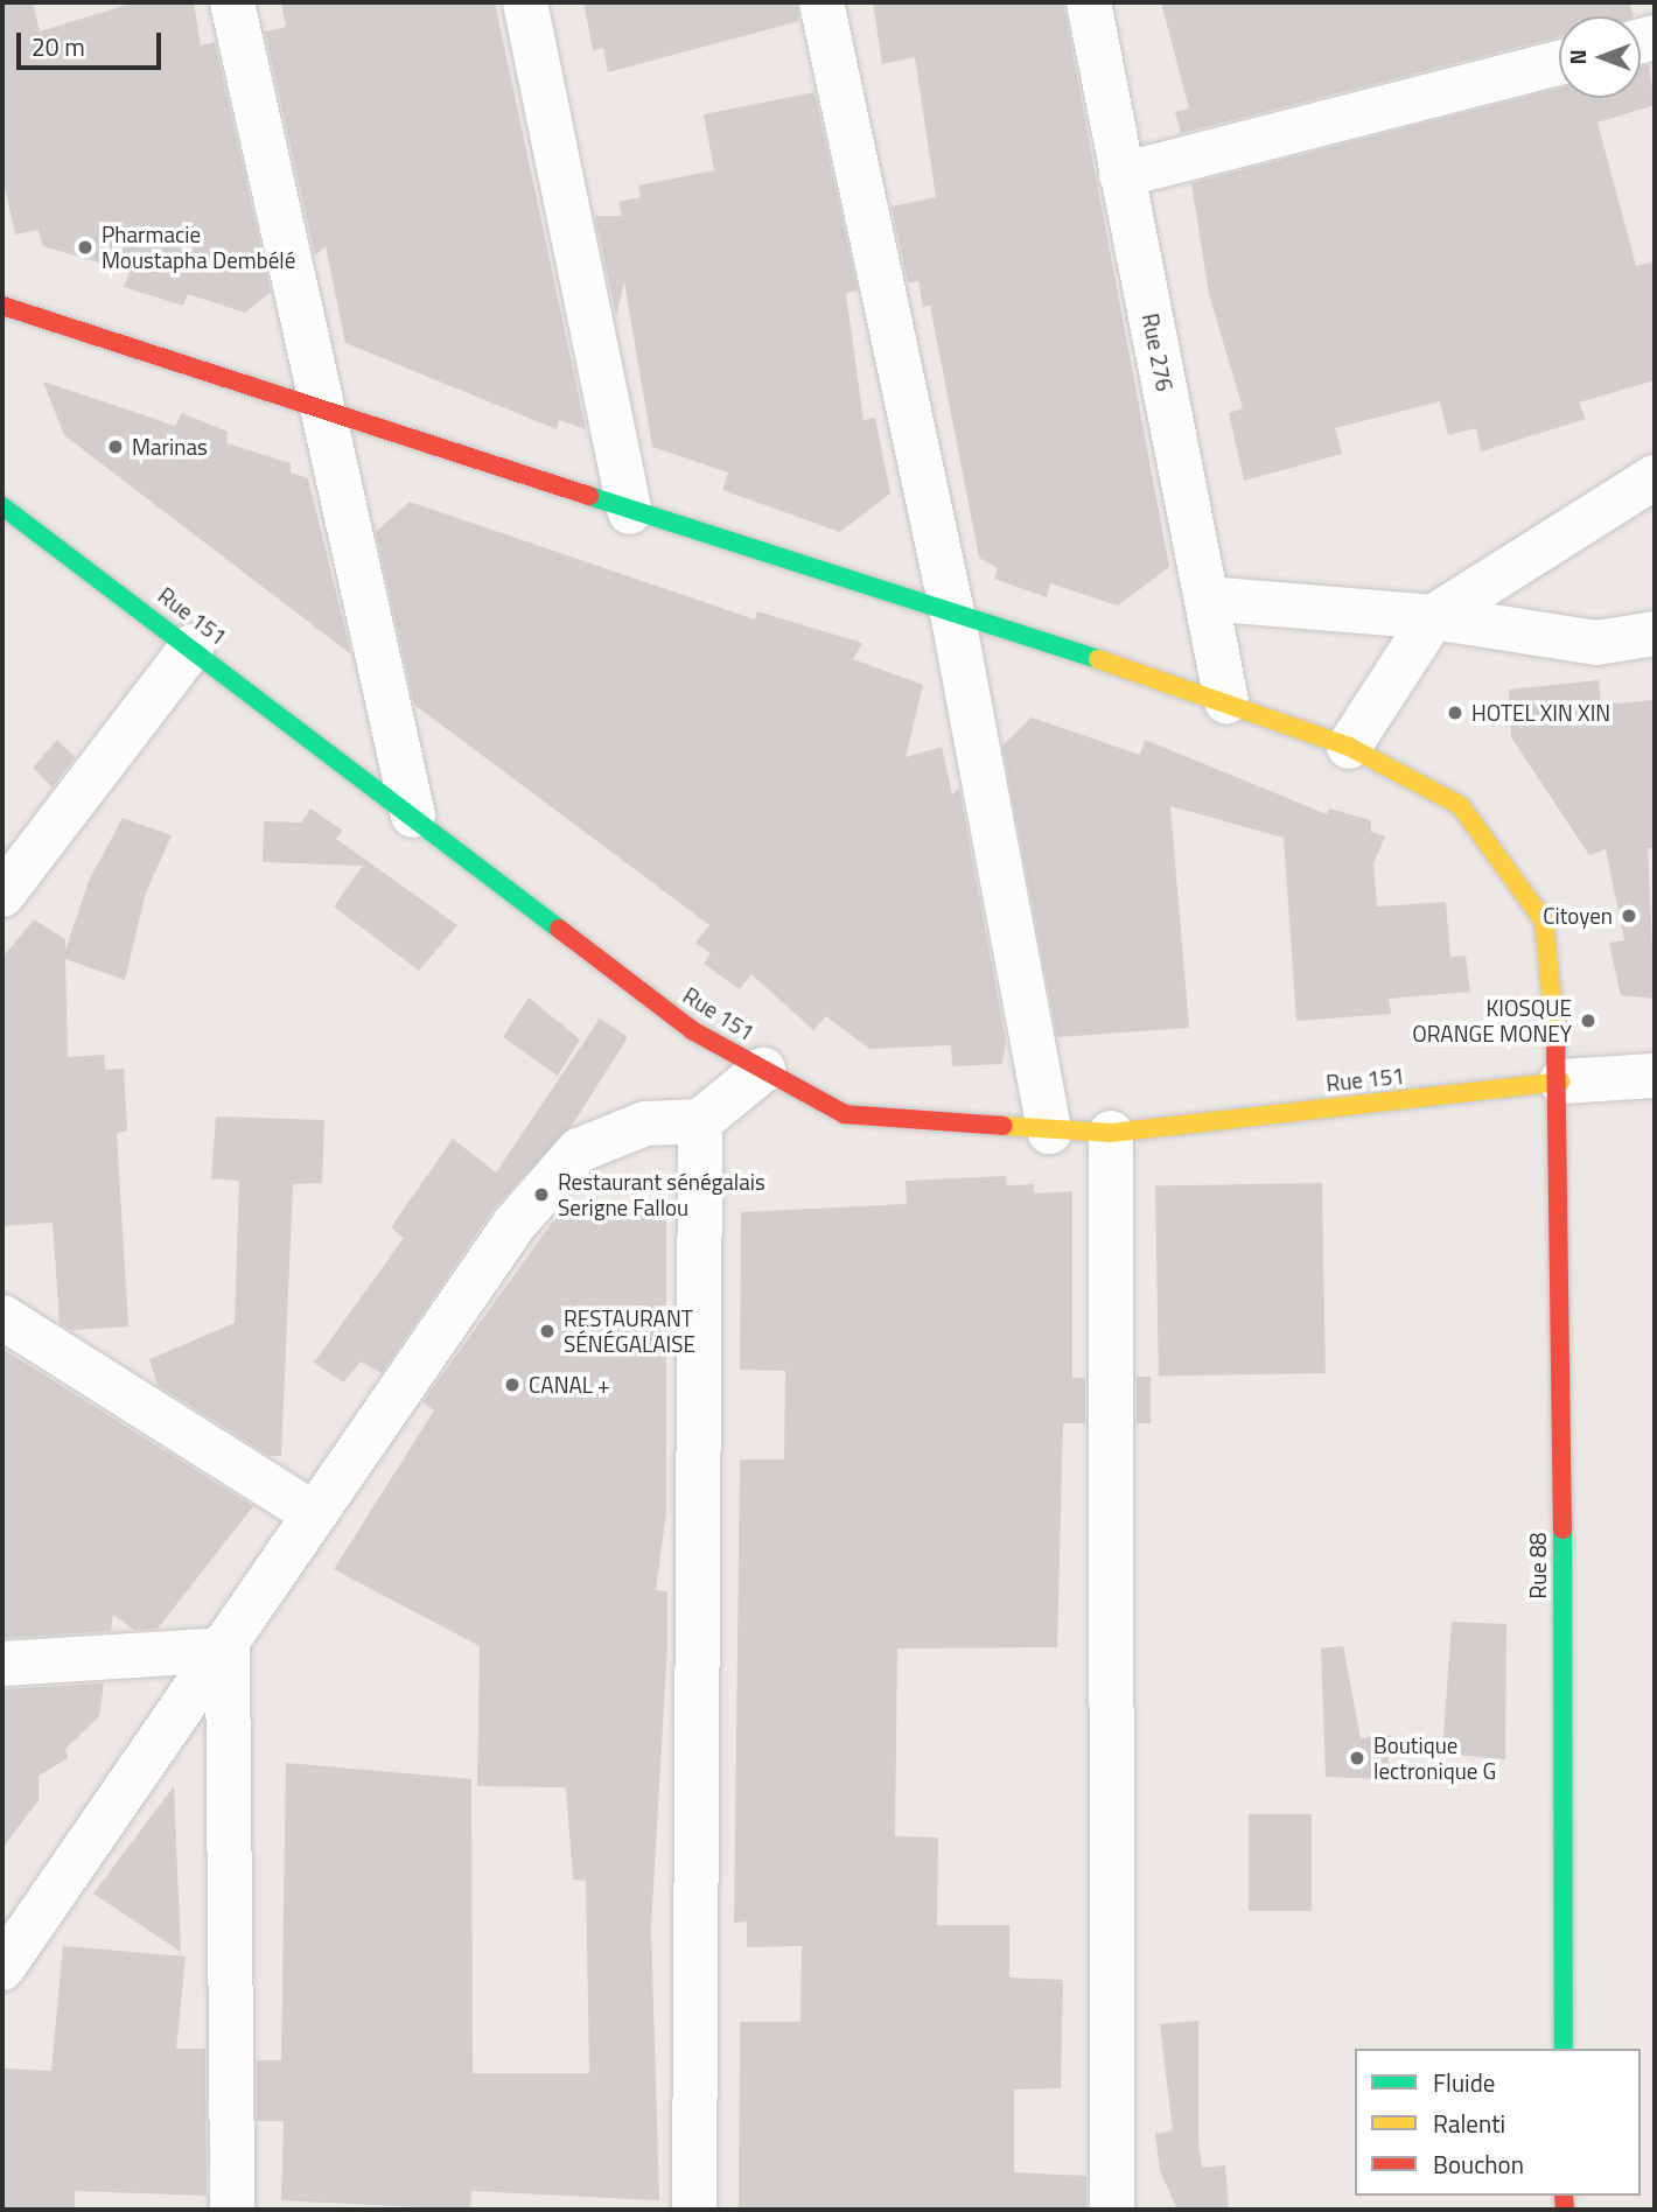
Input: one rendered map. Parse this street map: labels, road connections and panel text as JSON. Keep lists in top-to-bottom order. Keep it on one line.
{"streets":{"main road":["Rue 151","Rue 88"],"street":["Rue 276"]},"crossings":[["Rue 276","Rue 88"],["Rue 151","Rue 88"]],"places":["Pharmacie Moustapha Dembélé","Marinas","HOTEL XIN XIN","Citoyen","KIOSQUE ORANGE MONEY","Restaurant sénégalais Serigne Fallou","RESTAURANT SÉNÉGALAISE","CANAL +","Boutique lectronique G"],"legend":["Fluide","Ralenti","Bouchon"],"scale_bar":"20 m","north":"left"}
